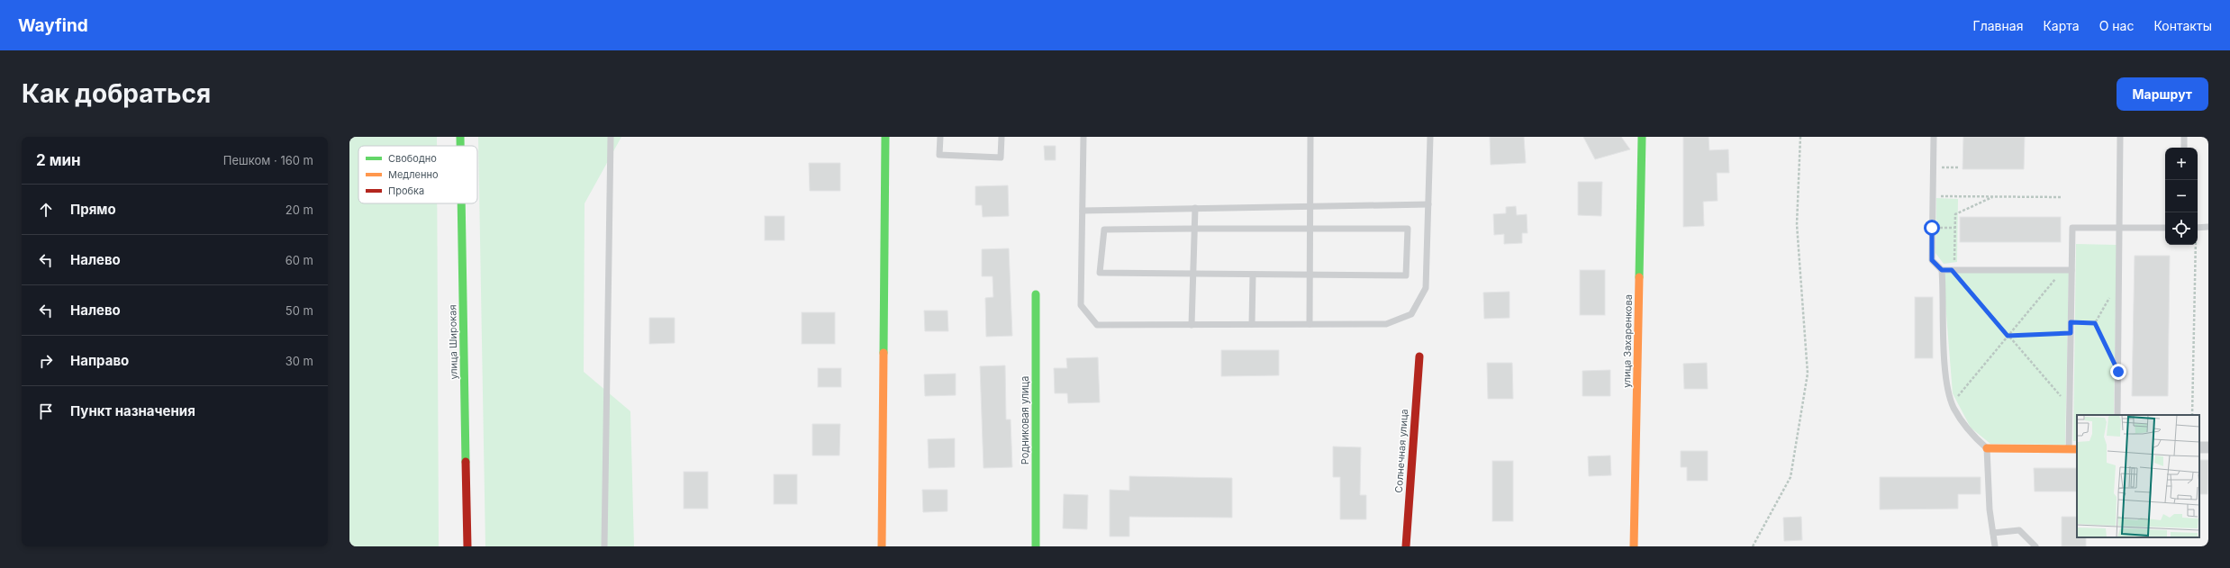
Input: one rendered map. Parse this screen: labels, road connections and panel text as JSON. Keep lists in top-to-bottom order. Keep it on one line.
{"streets":{"street":["улица Захаренкова","улица Широкая","Родниковая улица","Солнечная улица"]},"legend":["Свободно","Медленно","Пробка"],"page":{"header":"Wayfind","nav":["Главная","Карта","О нас","Контакты"],"buttons":"Маршрут","title":"Как добраться","heading":["2 мин","Пешком · 160 m"],"map_buttons":["+","−"],"list":[["Прямо","20 m"],["Налево","60 m"],["Налево","50 m"],["Направо","30 m"],"Пункт назначения"]}}
